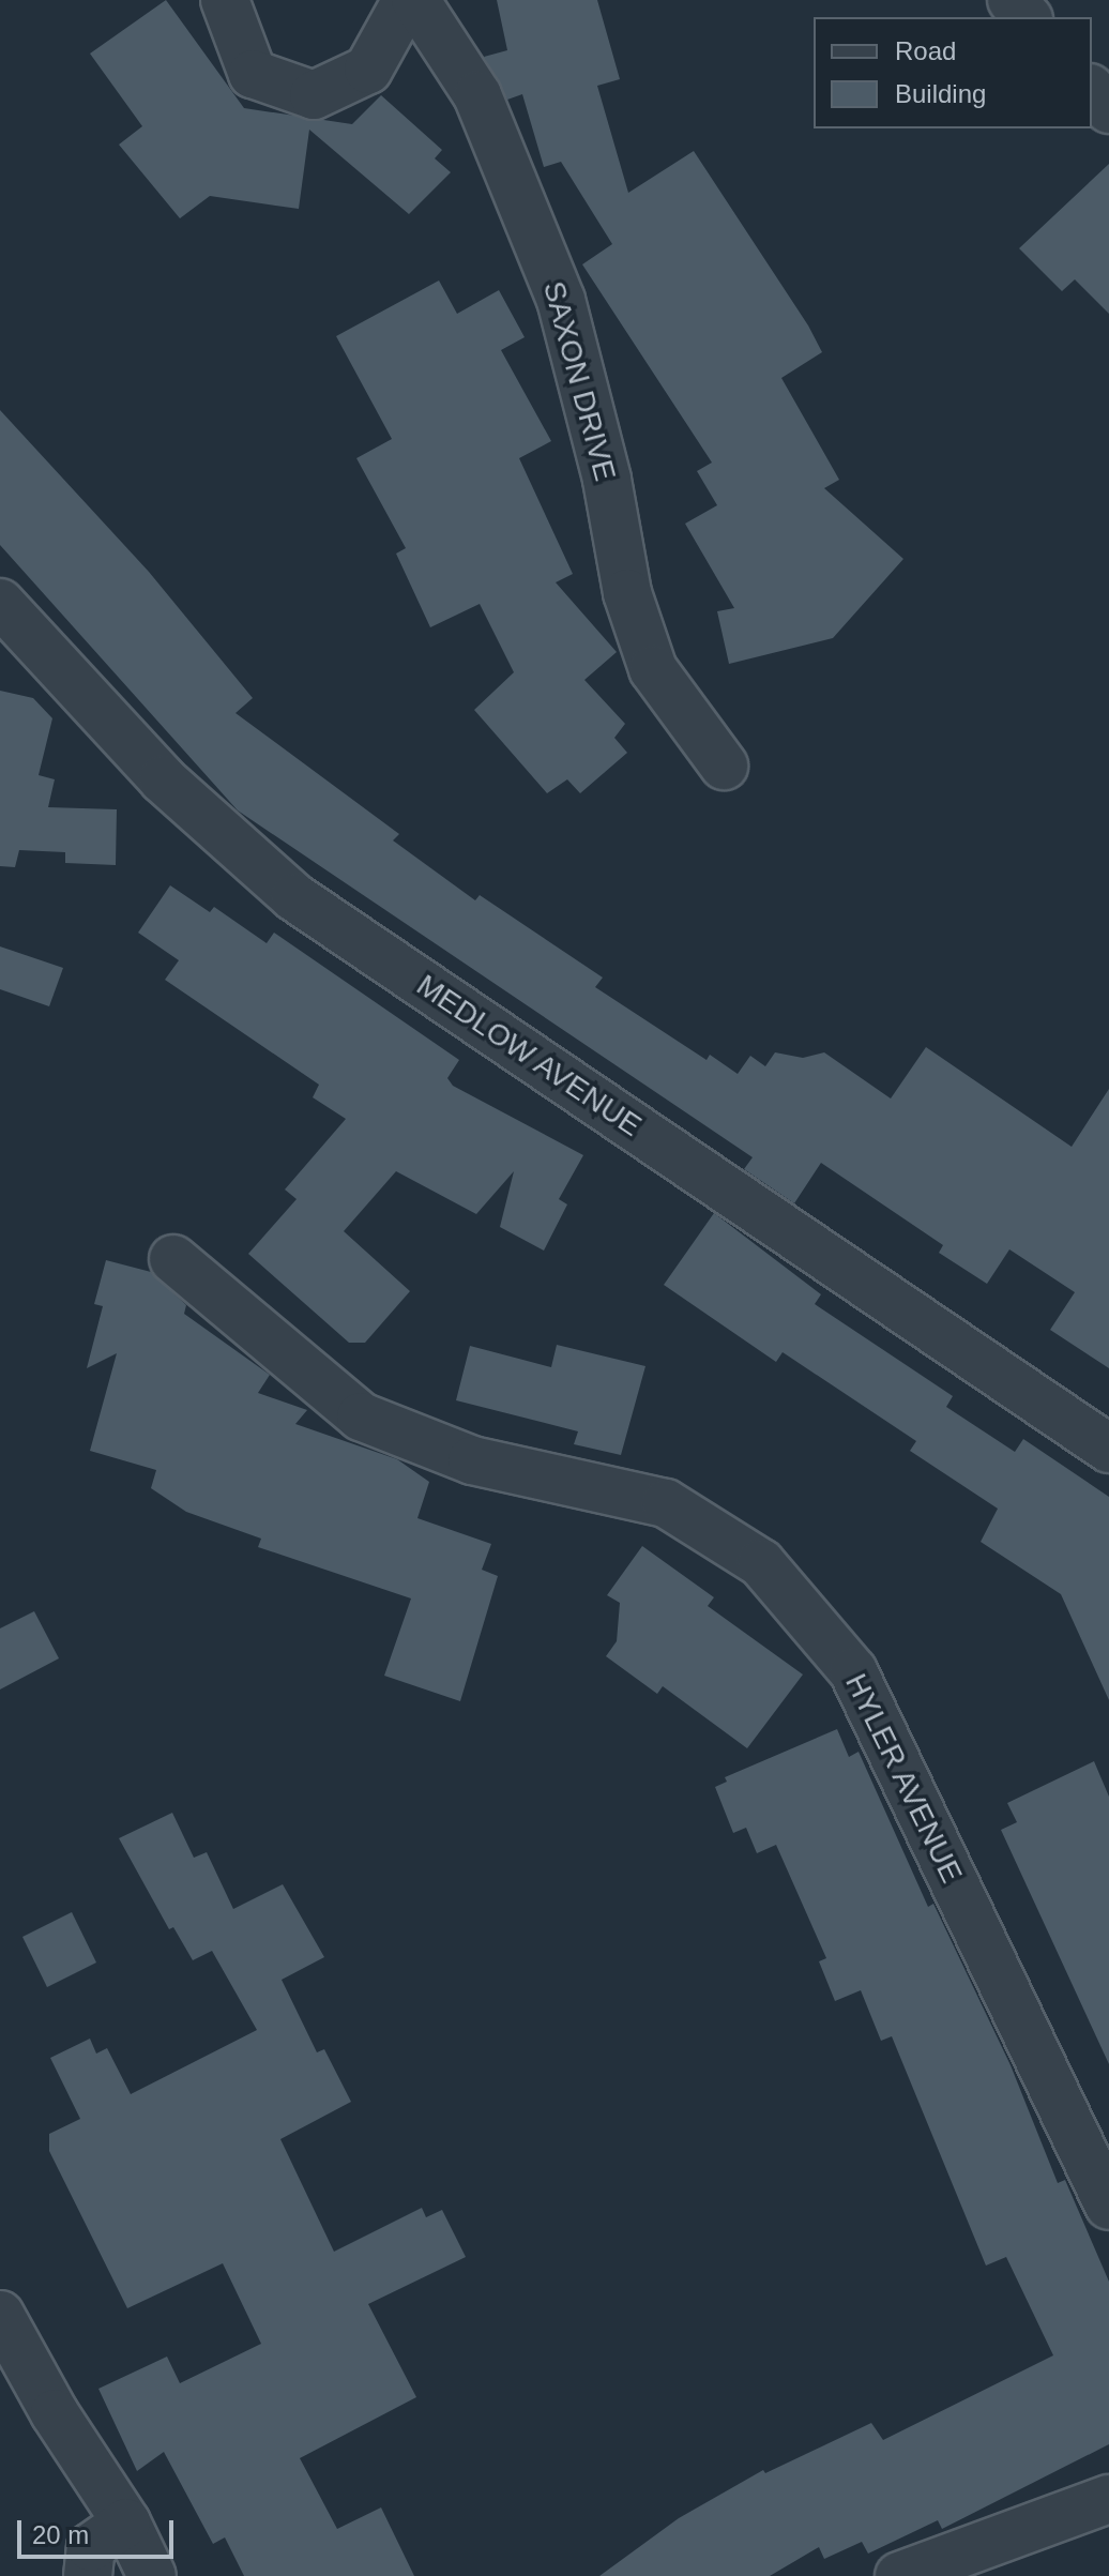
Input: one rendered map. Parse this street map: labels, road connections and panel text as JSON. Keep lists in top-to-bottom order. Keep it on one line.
{"streets":{"street":["SAXON DRIVE","MEDLOW AVENUE","HYLER AVENUE"]},"legend":["Road","Building"],"scale_bar":"20 m"}
